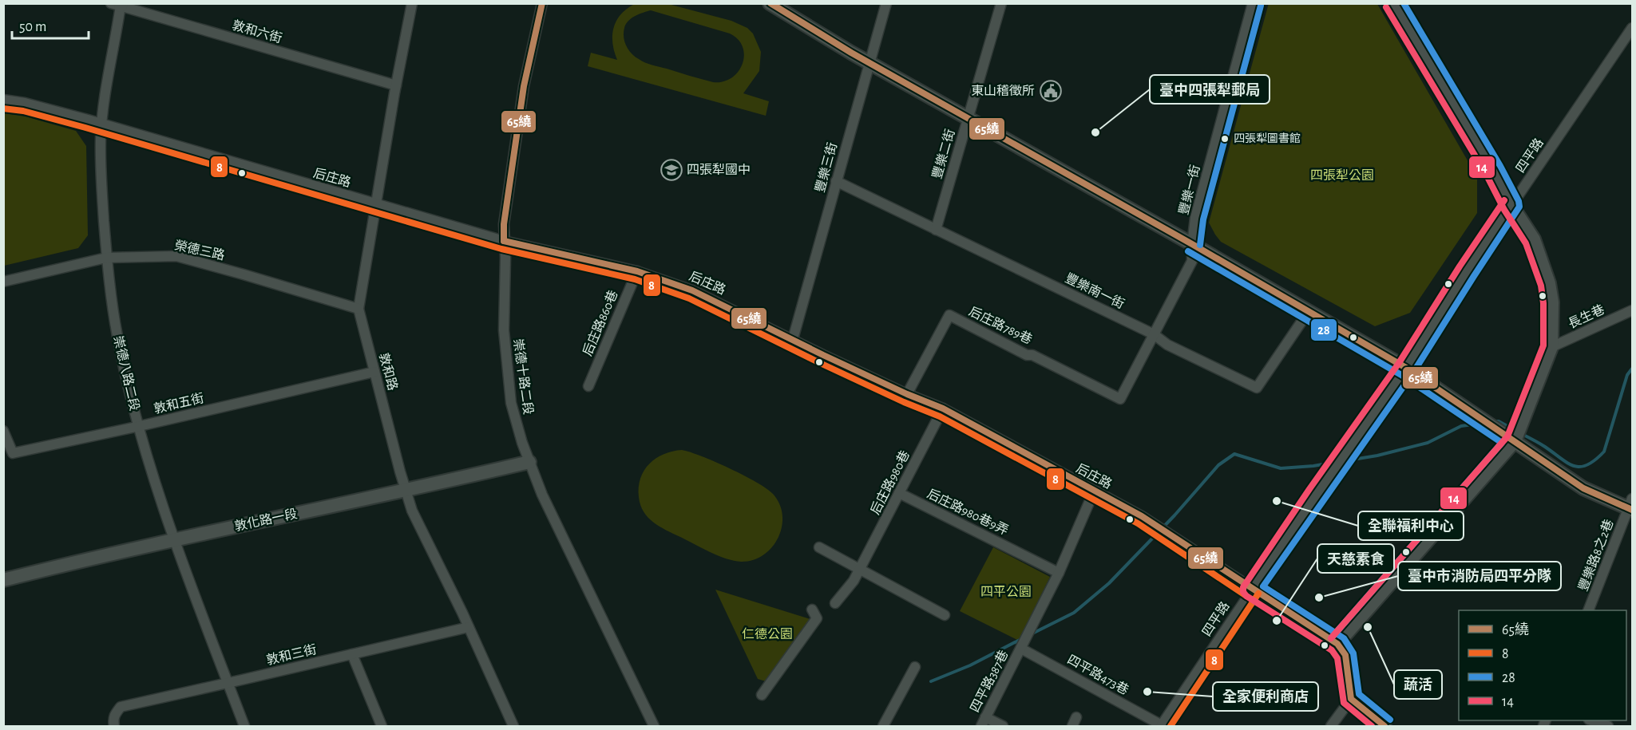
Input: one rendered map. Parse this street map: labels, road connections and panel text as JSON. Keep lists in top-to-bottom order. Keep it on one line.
{"streets":{"street":["敦和六街","豐樂二街","四平路","豐樂三街","后庄路","豐樂一街","榮德三路","豐樂南一街","長生巷","后庄路860巷","后庄路789巷","敦和路","崇德八路二段","崇德十路二段","敦和五街","后庄路980巷","后庄路980巷9弄","敦化路一段","豐樂路8之2巷","敦和三街","四平路473巷","四平路387巷"]},"crossings":[["敦和六街","敦和路"],["敦和六街","崇德八路二段"],["豐樂二街","豐樂南一街"],["四平路","后庄路"],["四平路","四平路473巷"],["豐樂三街","后庄路"],["豐樂三街","豐樂南一街"],["后庄路","后庄路860巷"],["后庄路","后庄路789巷"],["后庄路","敦和路"],["后庄路","崇德八路二段"],["后庄路","崇德十路二段"],["后庄路","后庄路980巷"],["后庄路","四平路387巷"],["豐樂一街","豐樂南一街"],["豐樂一街","后庄路789巷"],["榮德三路","敦和路"],["榮德三路","崇德八路二段"],["敦和路","敦和五街"],["敦和路","敦化路一段"],["敦和路","敦和三街"],["崇德八路二段","敦和五街"],["崇德八路二段","敦化路一段"],["崇德八路二段","敦和三街"],["崇德十路二段","敦化路一段"],["后庄路980巷","后庄路980巷9弄"],["后庄路980巷9弄","四平路387巷"],["四平路473巷","四平路387巷"]],"parks":["四張犁公園","四平公園","仁德公園"],"places":{"public building":["東山稽徵所"],"other":["臺中四張犁郵局","四張犁圖書館","全聯福利中心","臺中市消防局四平分隊","天慈素食","蔬活","全家便利商店"],"school or university":["四張犁國中"]},"lines":["transit line 65繞","transit line 28","transit line 14","transit line 8"],"legend":["65繞","8","28","14"],"scale_bar":"50 m"}
